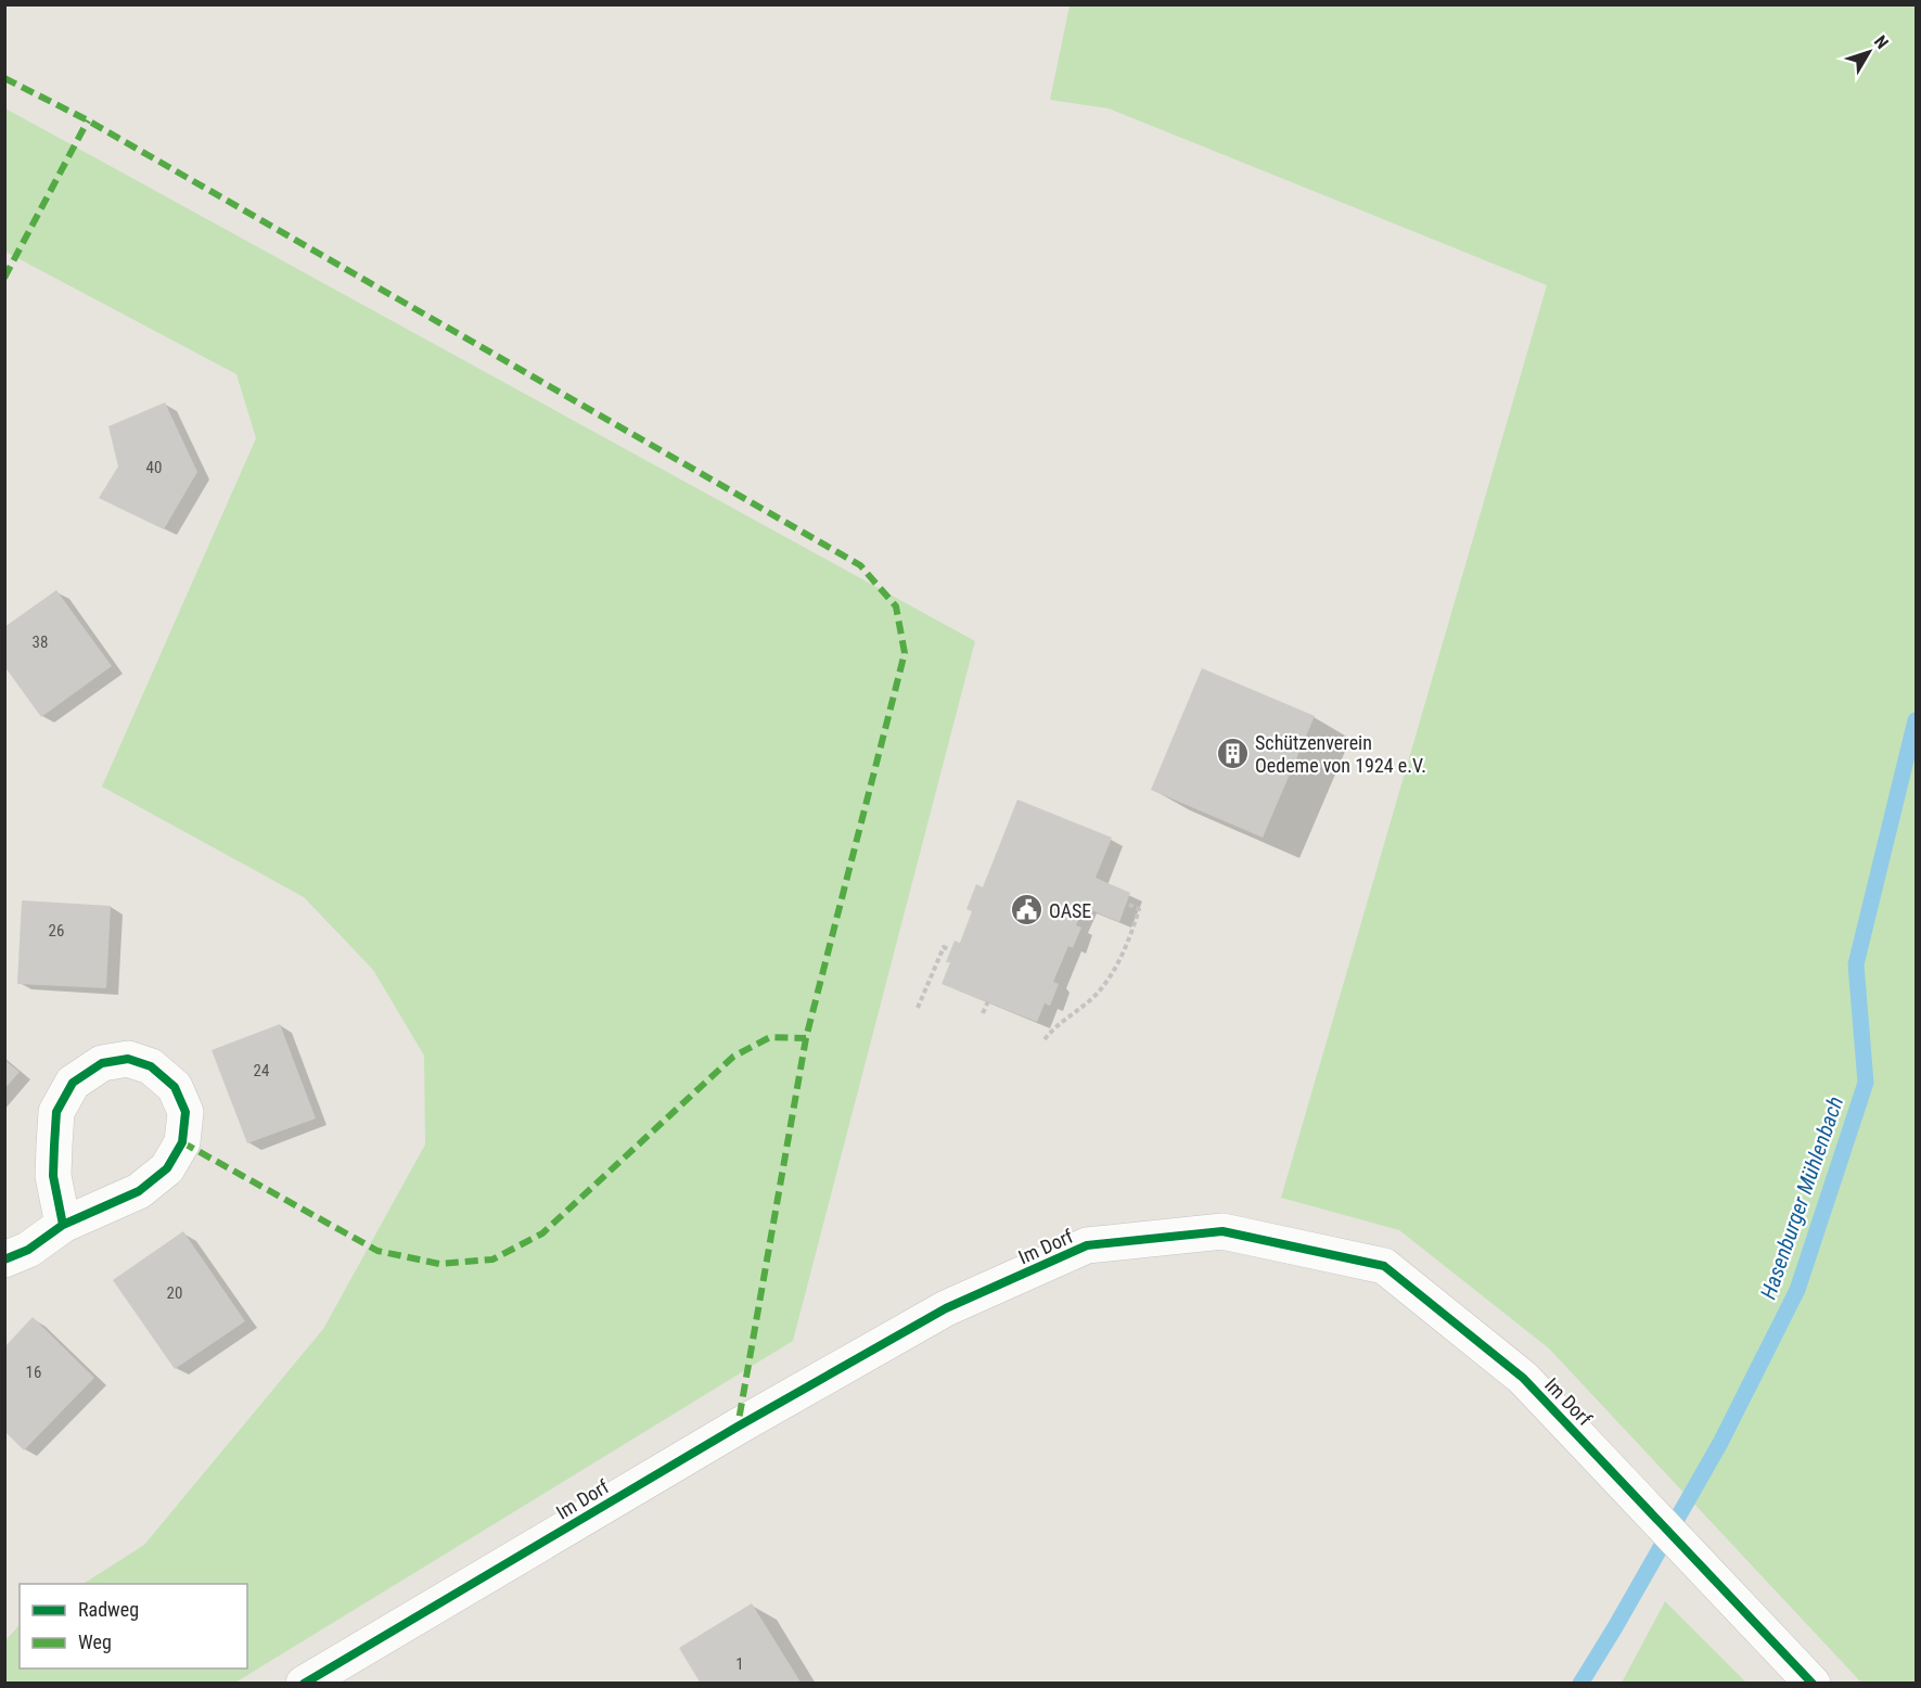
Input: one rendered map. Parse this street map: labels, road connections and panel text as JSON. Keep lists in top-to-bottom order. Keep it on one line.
{"streets":{"street":["Im Dorf"]},"water":["Hasenburger Mühlenbach"],"places":{"building":["Schützenverein Oedeme von 1924 e.V."],"public building":["OASE"]},"house_numbers":["40","38","26","24","20","16","1"],"legend":["Radweg","Weg"],"north":"top right"}
